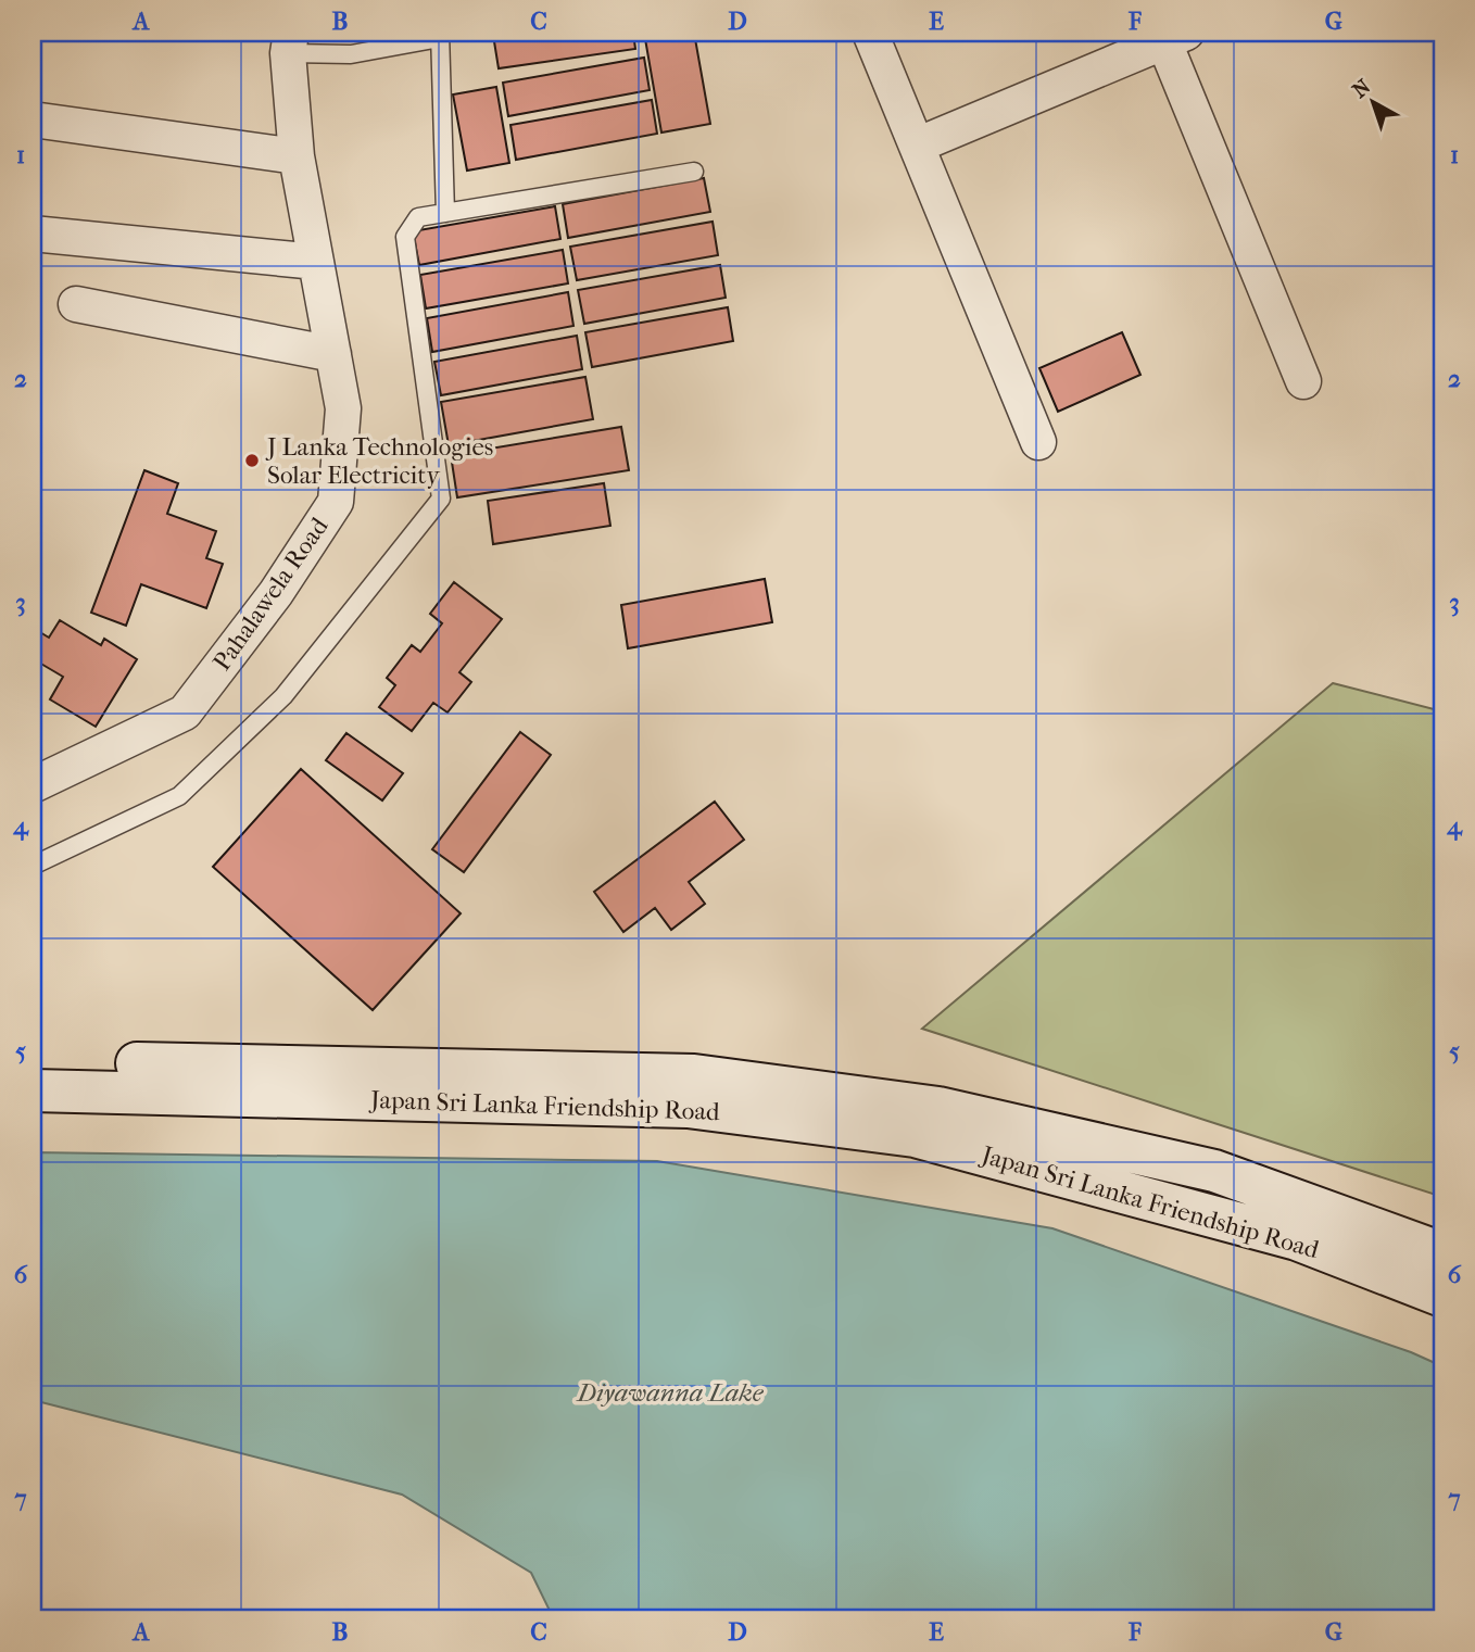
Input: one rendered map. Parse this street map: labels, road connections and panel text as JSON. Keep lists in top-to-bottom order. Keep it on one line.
{"streets":{"main road":["Japan Sri Lanka Friendship Road"],"street":["Pahalawela Road"]},"water":["Diyawanna Lake"],"places":["J Lanka Technologies Solar Electricity"],"north":"top left","grid":{"columns":["A","B","C","D","E","F","G"],"rows":["1","2","3","4","5","6","7"]}}
